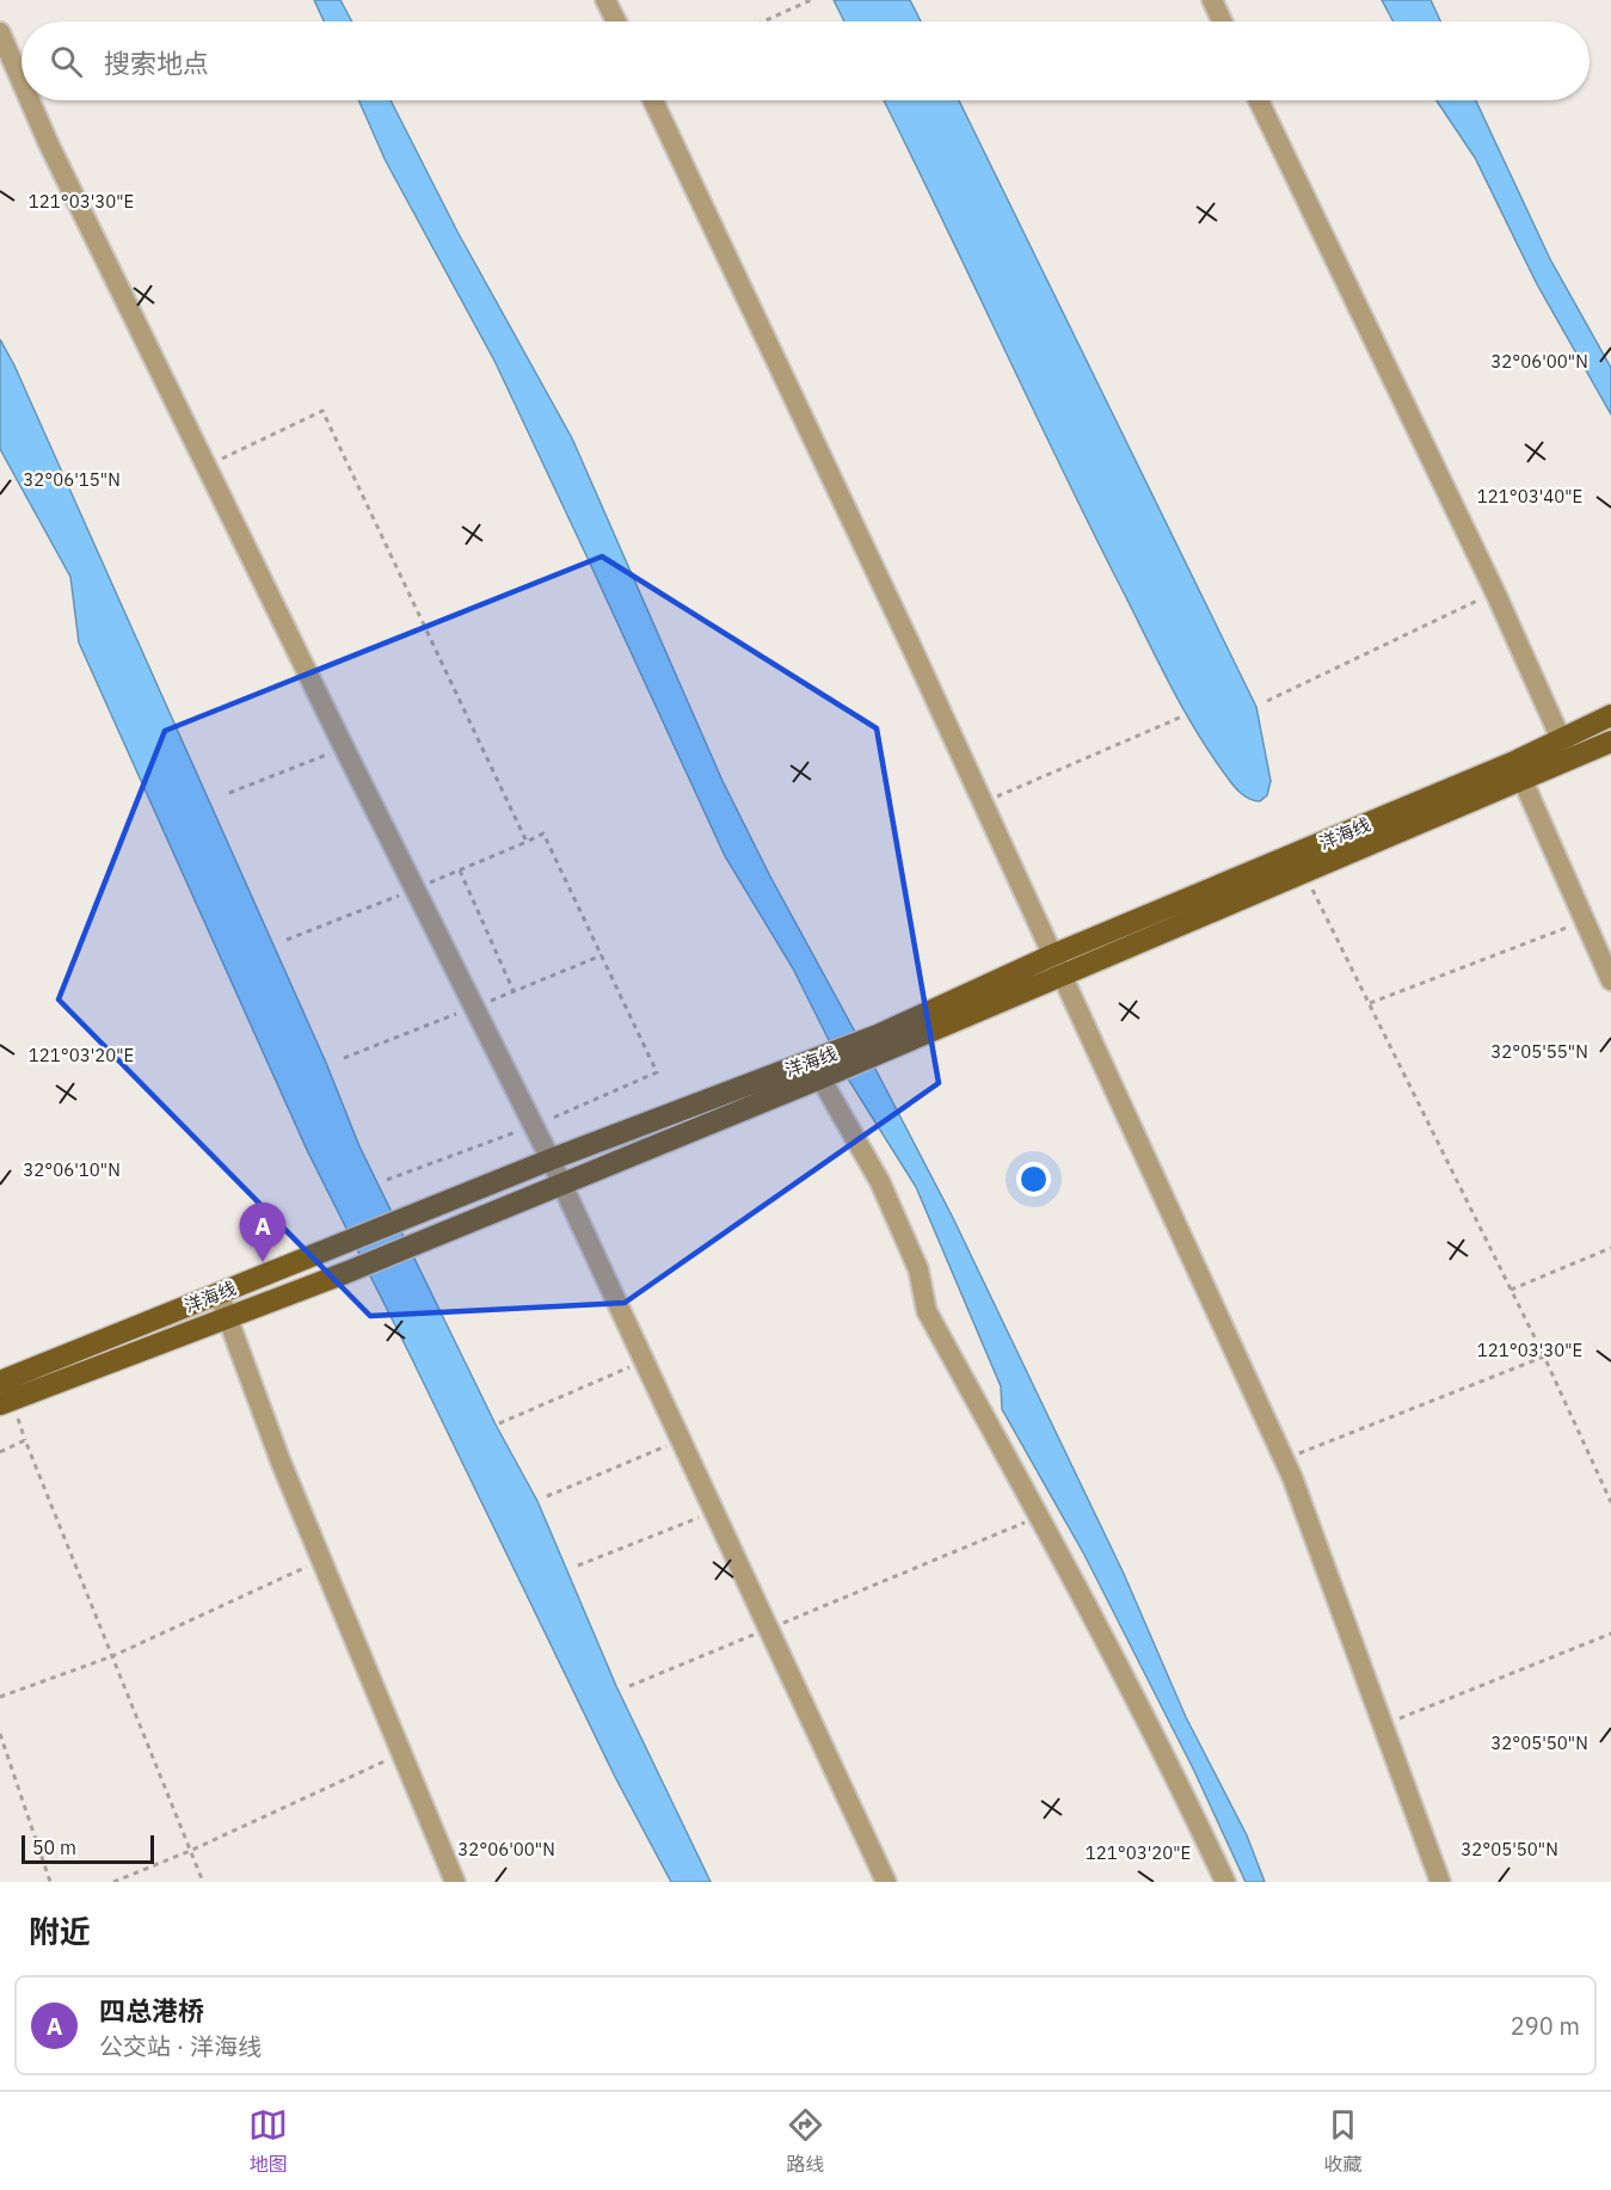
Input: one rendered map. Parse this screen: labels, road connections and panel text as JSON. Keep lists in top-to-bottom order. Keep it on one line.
{"streets":{"main road":["洋海线"]},"scale_bar":"50 m","page":{"search":"搜索地点","pins":"A","scale":"50 m","heading":"附近","list":[{"mark":"A","name":"四总港桥","note":"公交站 · 洋海线","value":"290 m"}],"nav":["地图","路线","收藏"]},"coordinates":["121°03'30\"E","32°06'00\"N","32°06'15\"N","121°03'40\"E","32°05'55\"N","121°03'20\"E","32°06'10\"N","32°05'50\"N"]}
